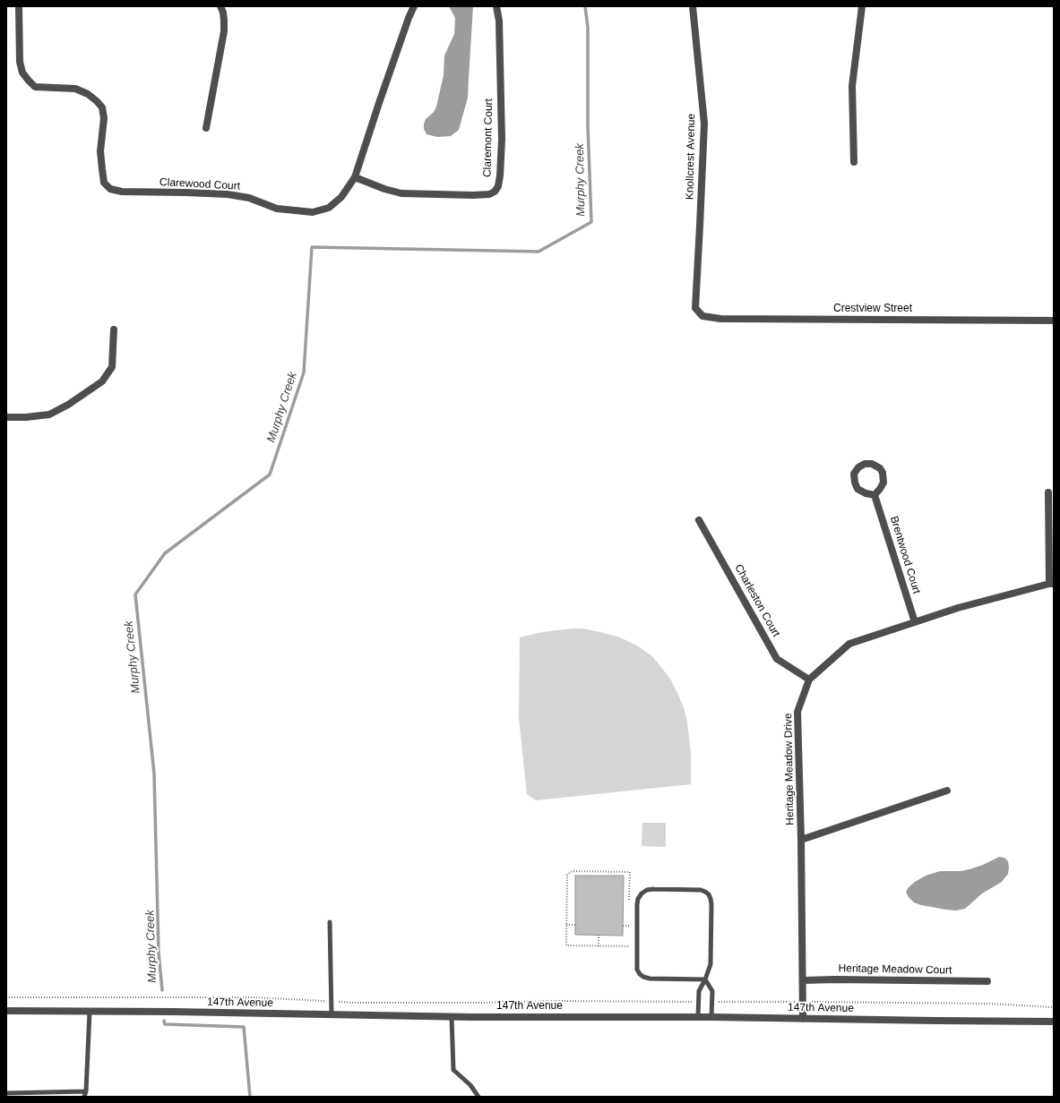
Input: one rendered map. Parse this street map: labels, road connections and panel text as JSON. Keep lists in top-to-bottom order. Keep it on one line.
{"streets":{"street":["Claremont Court","Knollcrest Avenue","Clarewood Court","Crestview Street","Brentwood Court","Charleston Court","Heritage Meadow Drive","Heritage Meadow Court","147th Avenue"]},"crossings":[["Claremont Court","Clarewood Court"],["Knollcrest Avenue","Crestview Street"],["Brentwood Court","Heritage Meadow Drive"],["Charleston Court","Heritage Meadow Drive"],["Heritage Meadow Drive","Heritage Meadow Court"],["Heritage Meadow Drive","147th Avenue"]],"water":["Murphy Creek"]}
